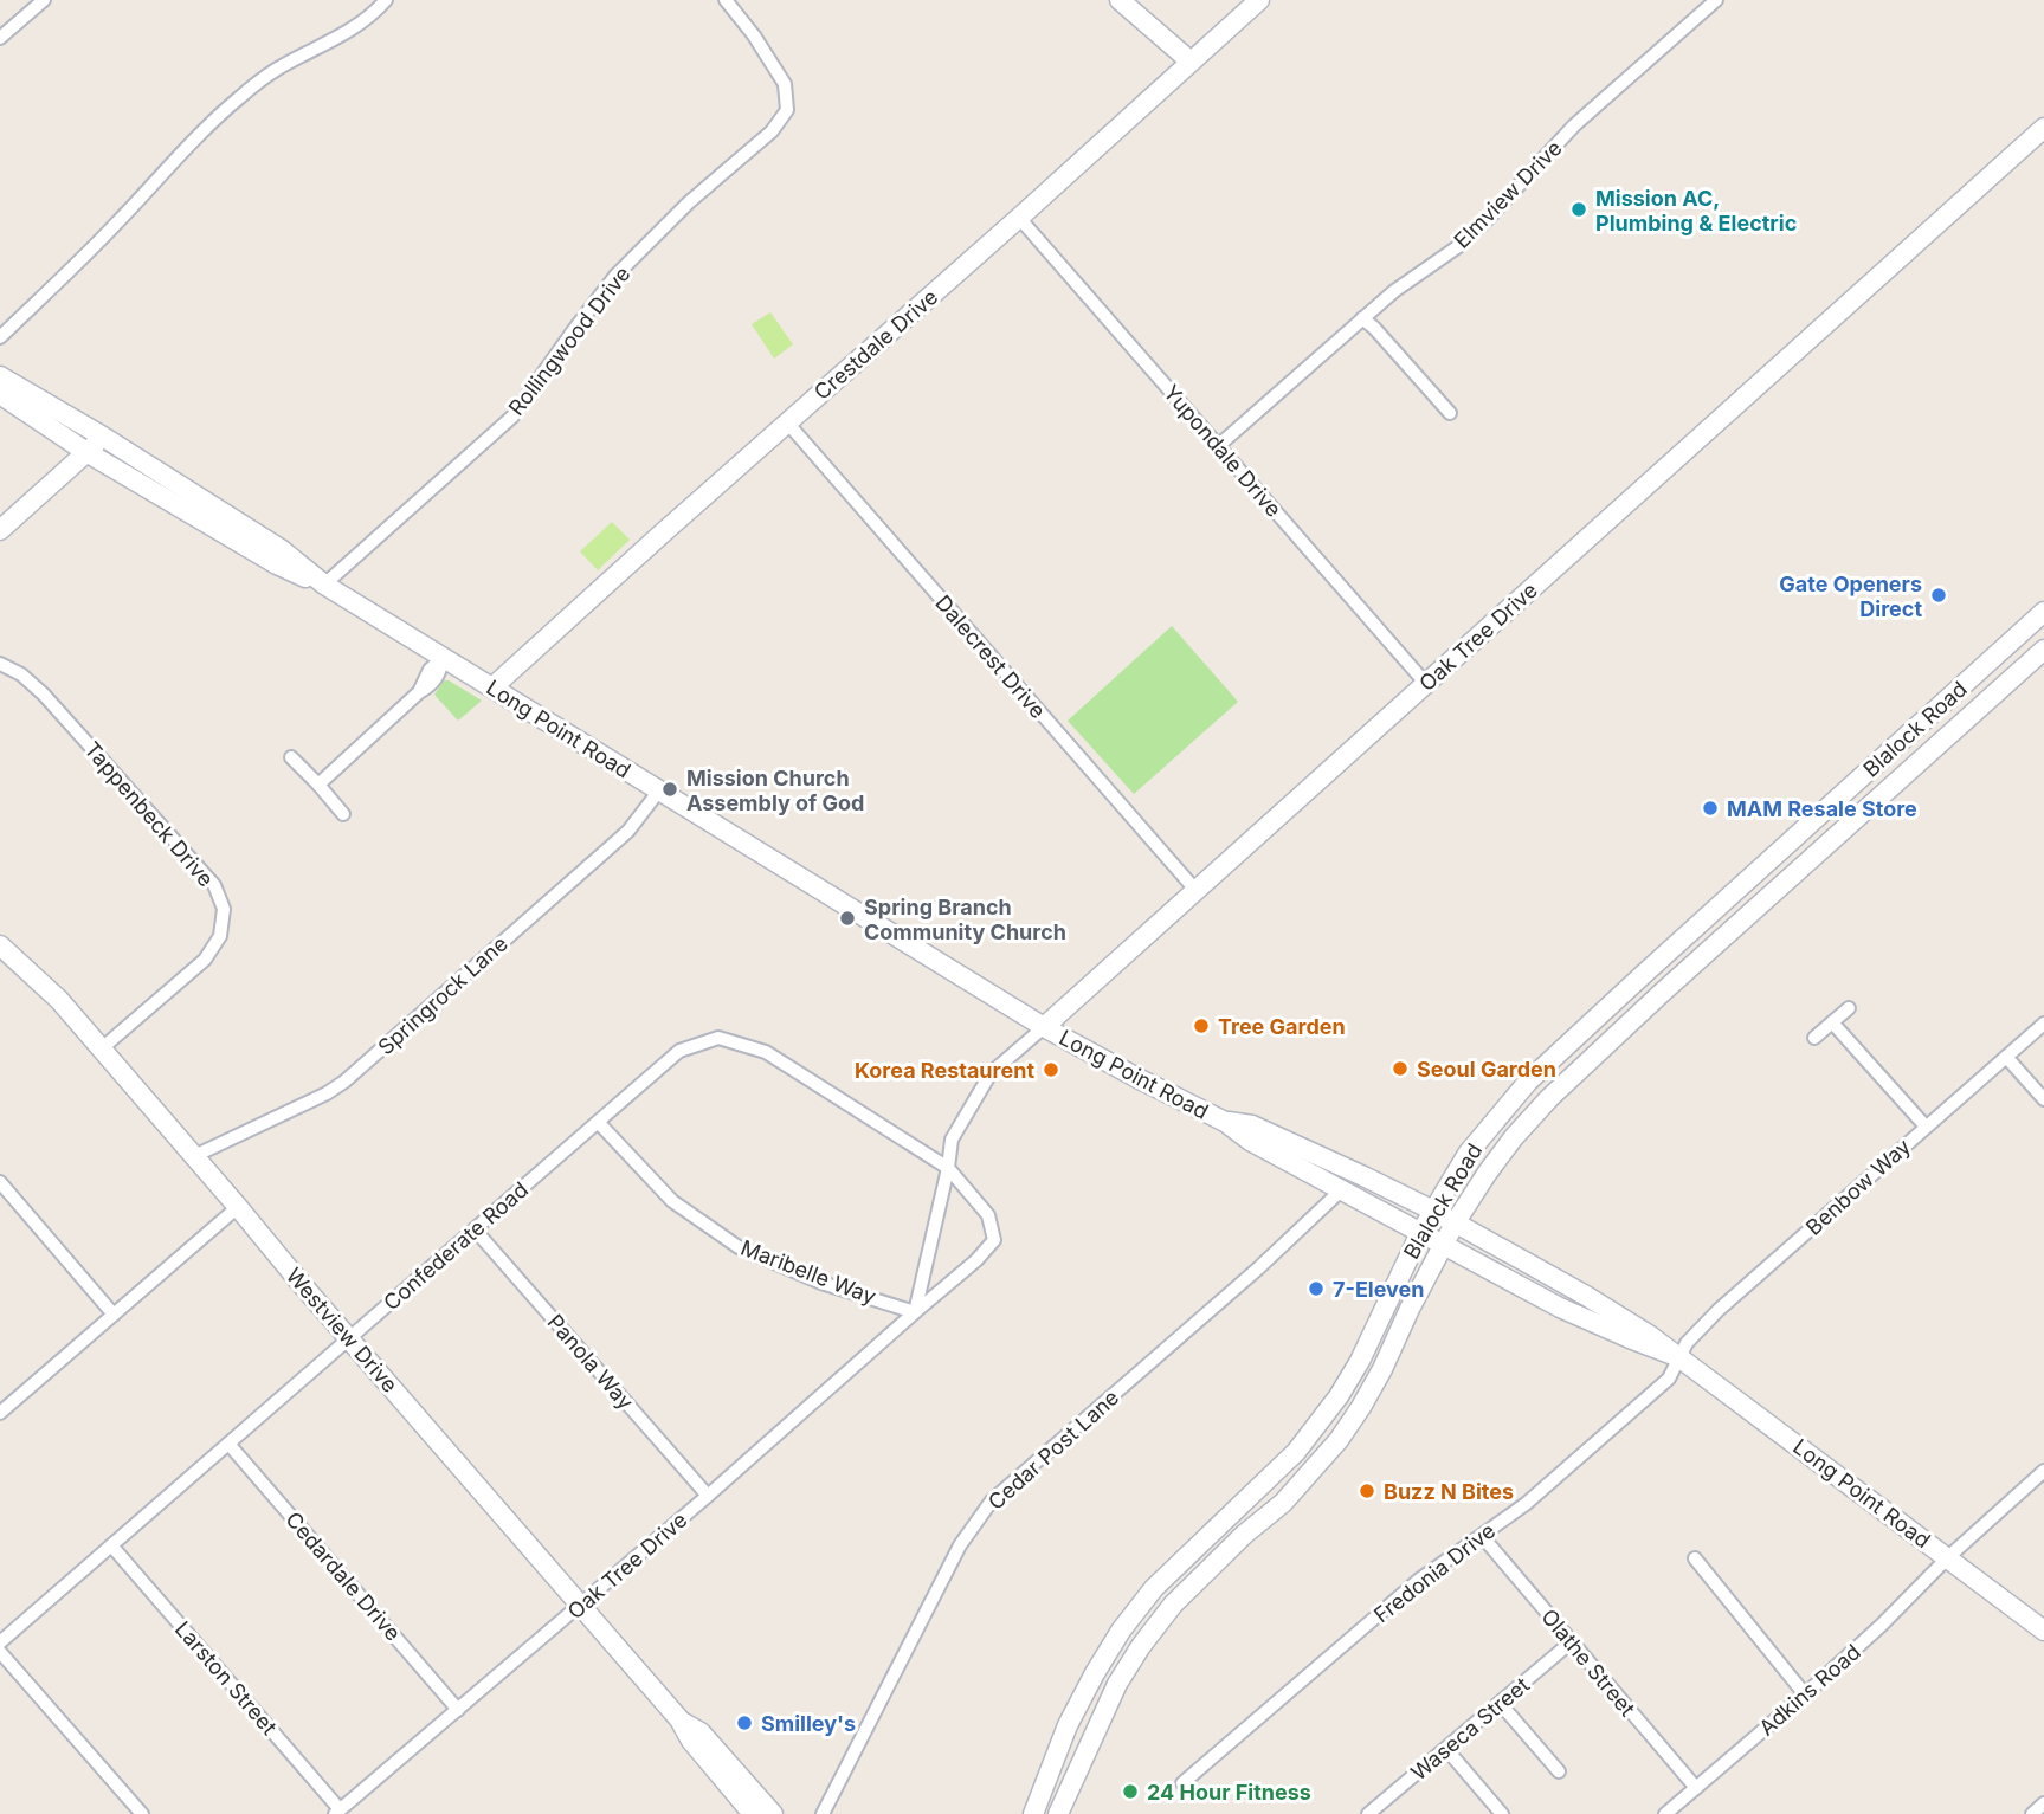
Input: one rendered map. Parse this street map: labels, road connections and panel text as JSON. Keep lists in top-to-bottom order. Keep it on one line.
{"streets":{"main road":["Crestdale Drive","Oak Tree Drive","Long Point Road","Blalock Road","Westview Drive"],"street":["Elmview Drive","Rollingwood Drive","Yupondale Drive","Dalecrest Drive","Tappenbeck Drive","Springrock Lane","Benbow Way","Confederate Road","Maribelle Way","Panola Way","Cedar Post Lane","Fredonia Drive","Cedardale Drive","Olathe Street","Larston Street","Adkins Road","Waseca Street"]},"crossings":[["Elmview Drive","Yupondale Drive"],["Rollingwood Drive","Long Point Road"],["Crestdale Drive","Yupondale Drive"],["Crestdale Drive","Dalecrest Drive"],["Crestdale Drive","Long Point Road"],["Yupondale Drive","Oak Tree Drive"],["Oak Tree Drive","Dalecrest Drive"],["Oak Tree Drive","Long Point Road"],["Oak Tree Drive","Confederate Road"],["Oak Tree Drive","Maribelle Way"],["Oak Tree Drive","Westview Drive"],["Oak Tree Drive","Panola Way"],["Oak Tree Drive","Cedardale Drive"],["Oak Tree Drive","Larston Street"],["Long Point Road","Blalock Road"],["Long Point Road","Springrock Lane"],["Long Point Road","Benbow Way"],["Long Point Road","Cedar Post Lane"],["Long Point Road","Fredonia Drive"],["Long Point Road","Adkins Road"],["Tappenbeck Drive","Westview Drive"],["Springrock Lane","Westview Drive"],["Benbow Way","Fredonia Drive"],["Confederate Road","Maribelle Way"],["Confederate Road","Westview Drive"],["Confederate Road","Panola Way"],["Confederate Road","Cedardale Drive"],["Confederate Road","Larston Street"],["Fredonia Drive","Olathe Street"],["Olathe Street","Adkins Road"],["Olathe Street","Waseca Street"]],"places":["Mission AC, Plumbing & Electric","Gate Openers Direct","Mission Church Assembly of God","MAM Resale Store","Spring Branch Community Church","Tree Garden","Seoul Garden","Korea Restaurent","7-Eleven","Buzz N Bites","Smilley's","24 Hour Fitness"]}
